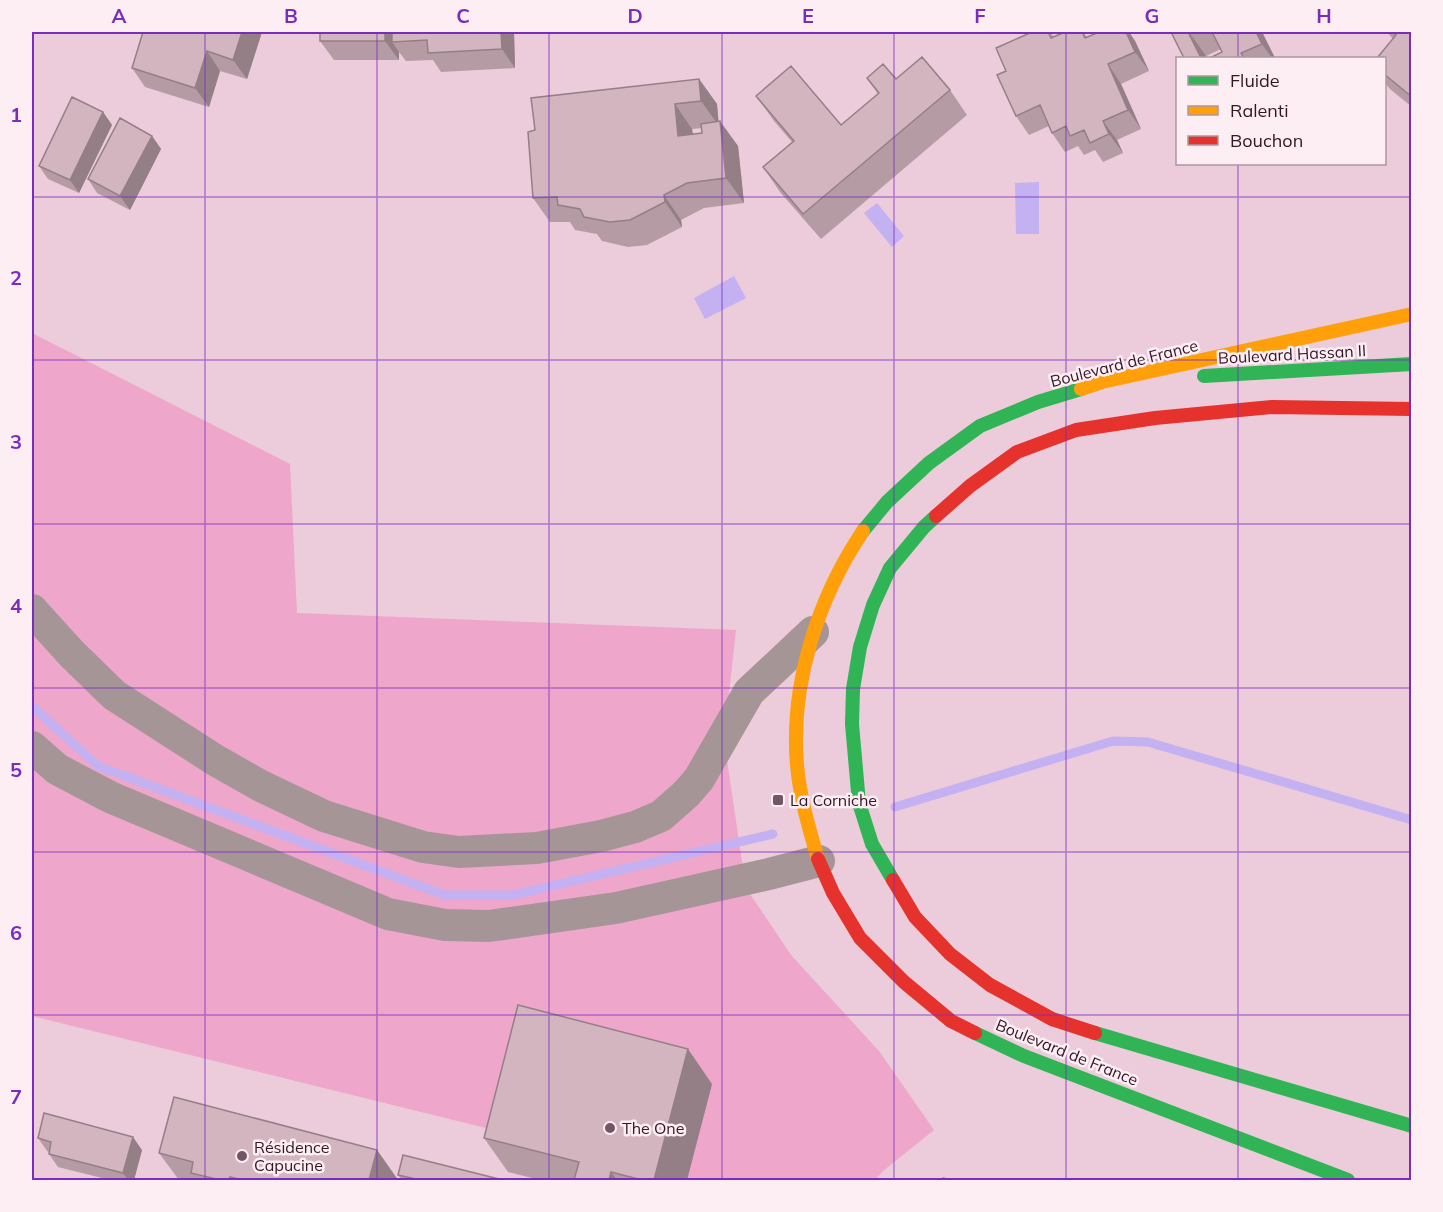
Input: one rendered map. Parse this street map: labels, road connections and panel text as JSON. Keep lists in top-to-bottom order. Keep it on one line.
{"streets":{"main road":["Boulevard Hassan II","Boulevard de France"]},"crossings":[["Boulevard Hassan II","Boulevard de France"]],"places":{"transit":["La Corniche"],"other":["The One","Résidence Capucine"]},"legend":["Fluide","Ralenti","Bouchon"],"grid":{"columns":["A","B","C","D","E","F","G","H"],"rows":["1","2","3","4","5","6","7"]}}
